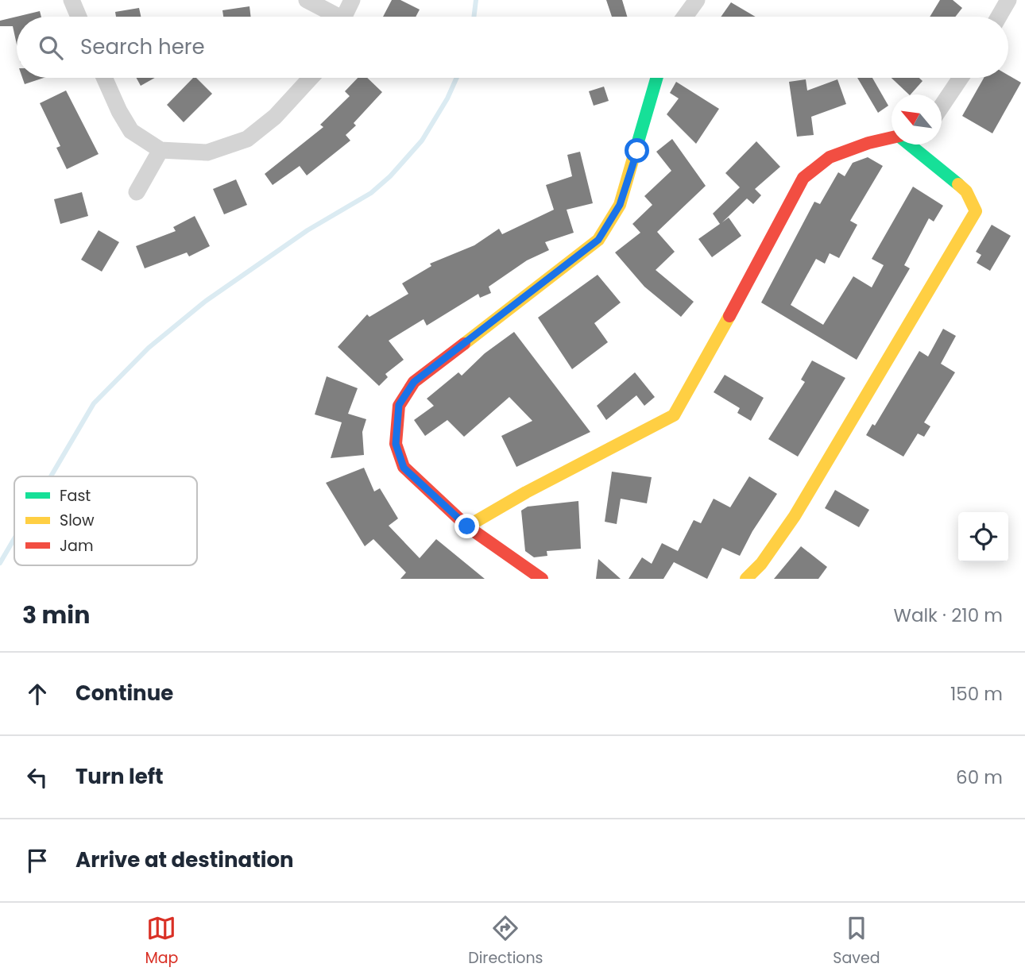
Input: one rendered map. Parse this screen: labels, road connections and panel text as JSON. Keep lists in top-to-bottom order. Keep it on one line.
{"legend":["Fast","Slow","Jam"],"north":"top left","page":{"search":"Search here","heading":["3 min","Walk · 210 m"],"list":[["Continue","150 m"],["Turn left","60 m"],"Arrive at destination"],"nav":["Map","Directions","Saved"]}}
